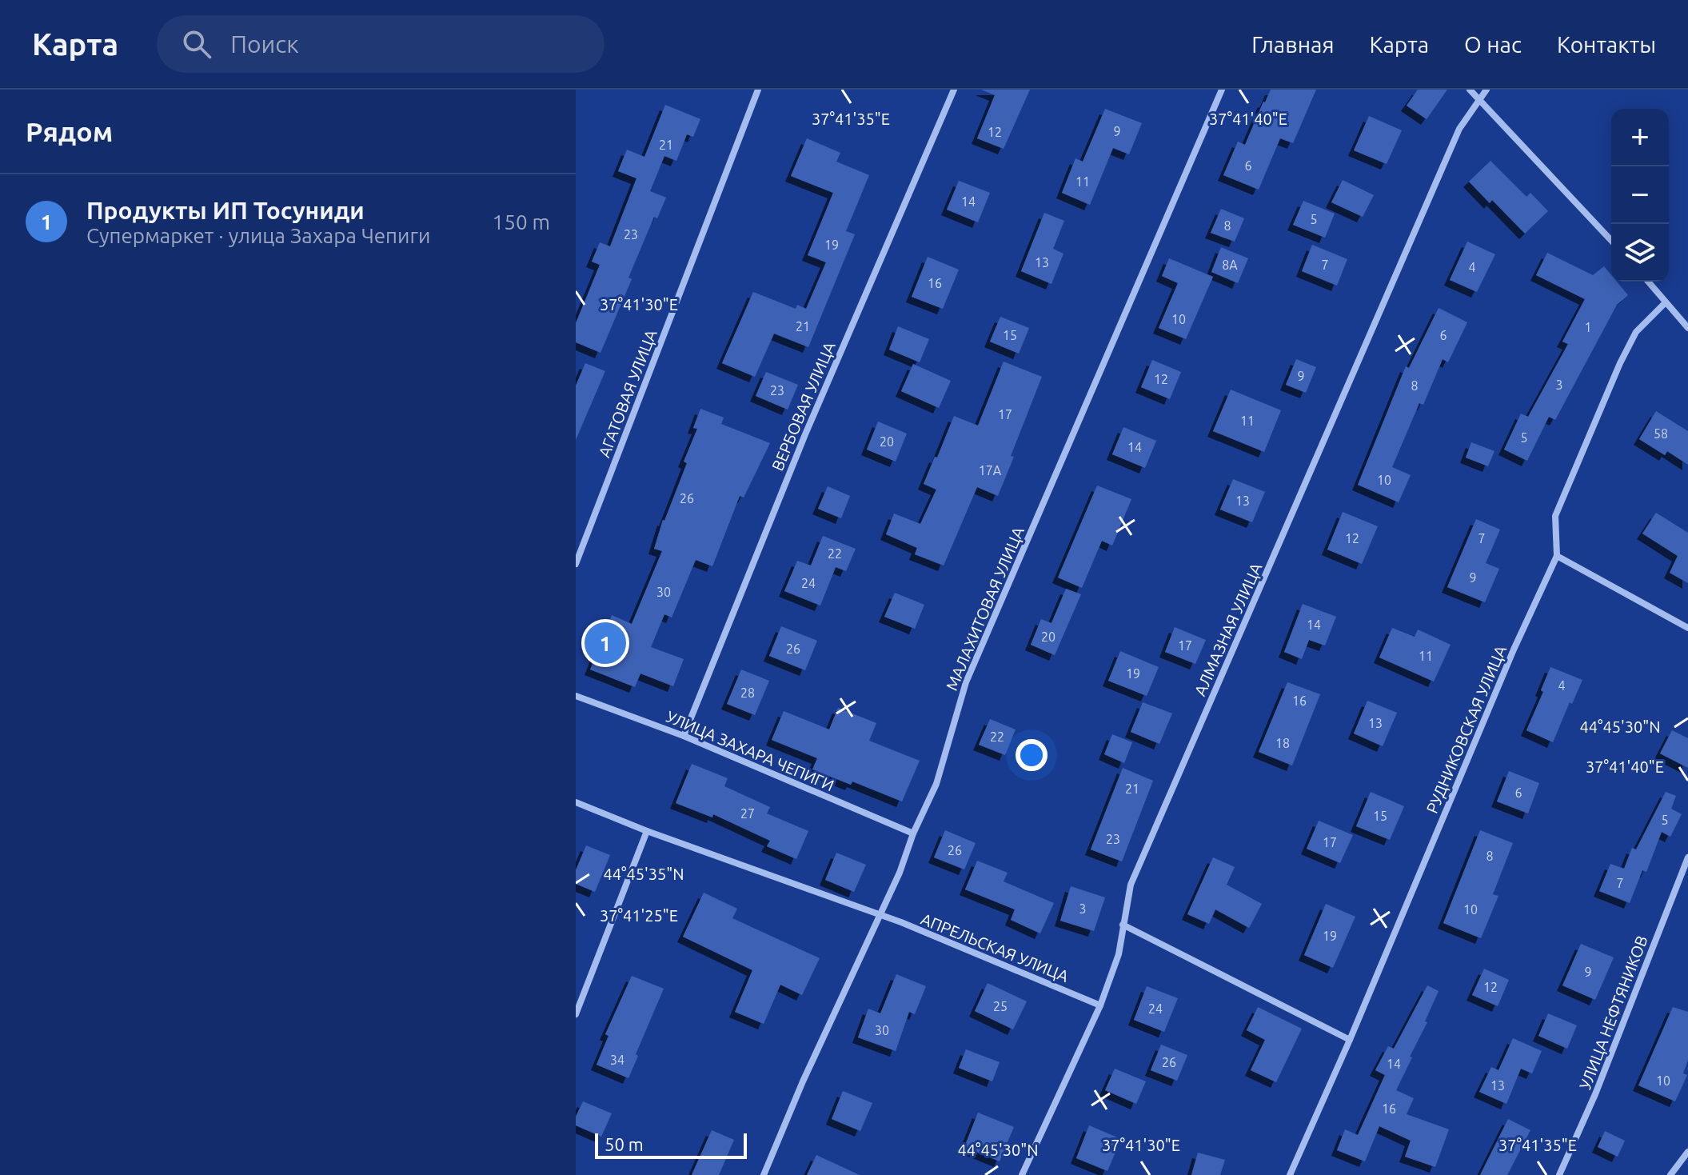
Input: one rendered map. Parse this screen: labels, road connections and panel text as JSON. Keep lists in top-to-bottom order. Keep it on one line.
{"streets":{"street":["АГАТОВАЯ УЛИЦА","ВЕРБОВАЯ УЛИЦА","МАЛАХИТОВАЯ УЛИЦА","АЛМАЗНАЯ УЛИЦА","РУДНИКОВСКАЯ УЛИЦА","УЛИЦА ЗАХАРА ЧЕПИГИ","АПРЕЛЬСКАЯ УЛИЦА","УЛИЦА НЕФТЯНИКОВ"]},"crossings":[["ВЕРБОВАЯ УЛИЦА","УЛИЦА ЗАХАРА ЧЕПИГИ"],["МАЛАХИТОВАЯ УЛИЦА","УЛИЦА ЗАХАРА ЧЕПИГИ"],["МАЛАХИТОВАЯ УЛИЦА","АПРЕЛЬСКАЯ УЛИЦА"],["АЛМАЗНАЯ УЛИЦА","АПРЕЛЬСКАЯ УЛИЦА"]],"house_numbers":["9","12","21","6","11","14","5","8","23","19","13","8А","7","4","16","10","21","1","15","6","9","12","3","8","23","17","11","58","5","20","14","17А","10","26","13","12","7","22","9","24","30","14","20","17","26","11","19","4","28","16","13","22","18","21","6","27","15","5","23","17","26","8","7","3","10","19","9","12","25","24","30","34","26","14","10","13","16"],"scale_bar":"50 m","page":{"header":"Карта","search":"Поиск","nav":["Главная","Карта","О нас","Контакты"],"heading":"Рядом","map_buttons":["+","−"],"list":[{"mark":"1","name":"Продукты ИП Тосуниди","note":"Супермаркет · улица Захара Чепиги","value":"150 m"}],"pins":"1","scale":"50 m"},"coordinates":["37°41'35\"E","37°41'40\"E","37°41'30\"E","44°45'30\"N","44°45'35\"N","37°41'25\"E"]}
